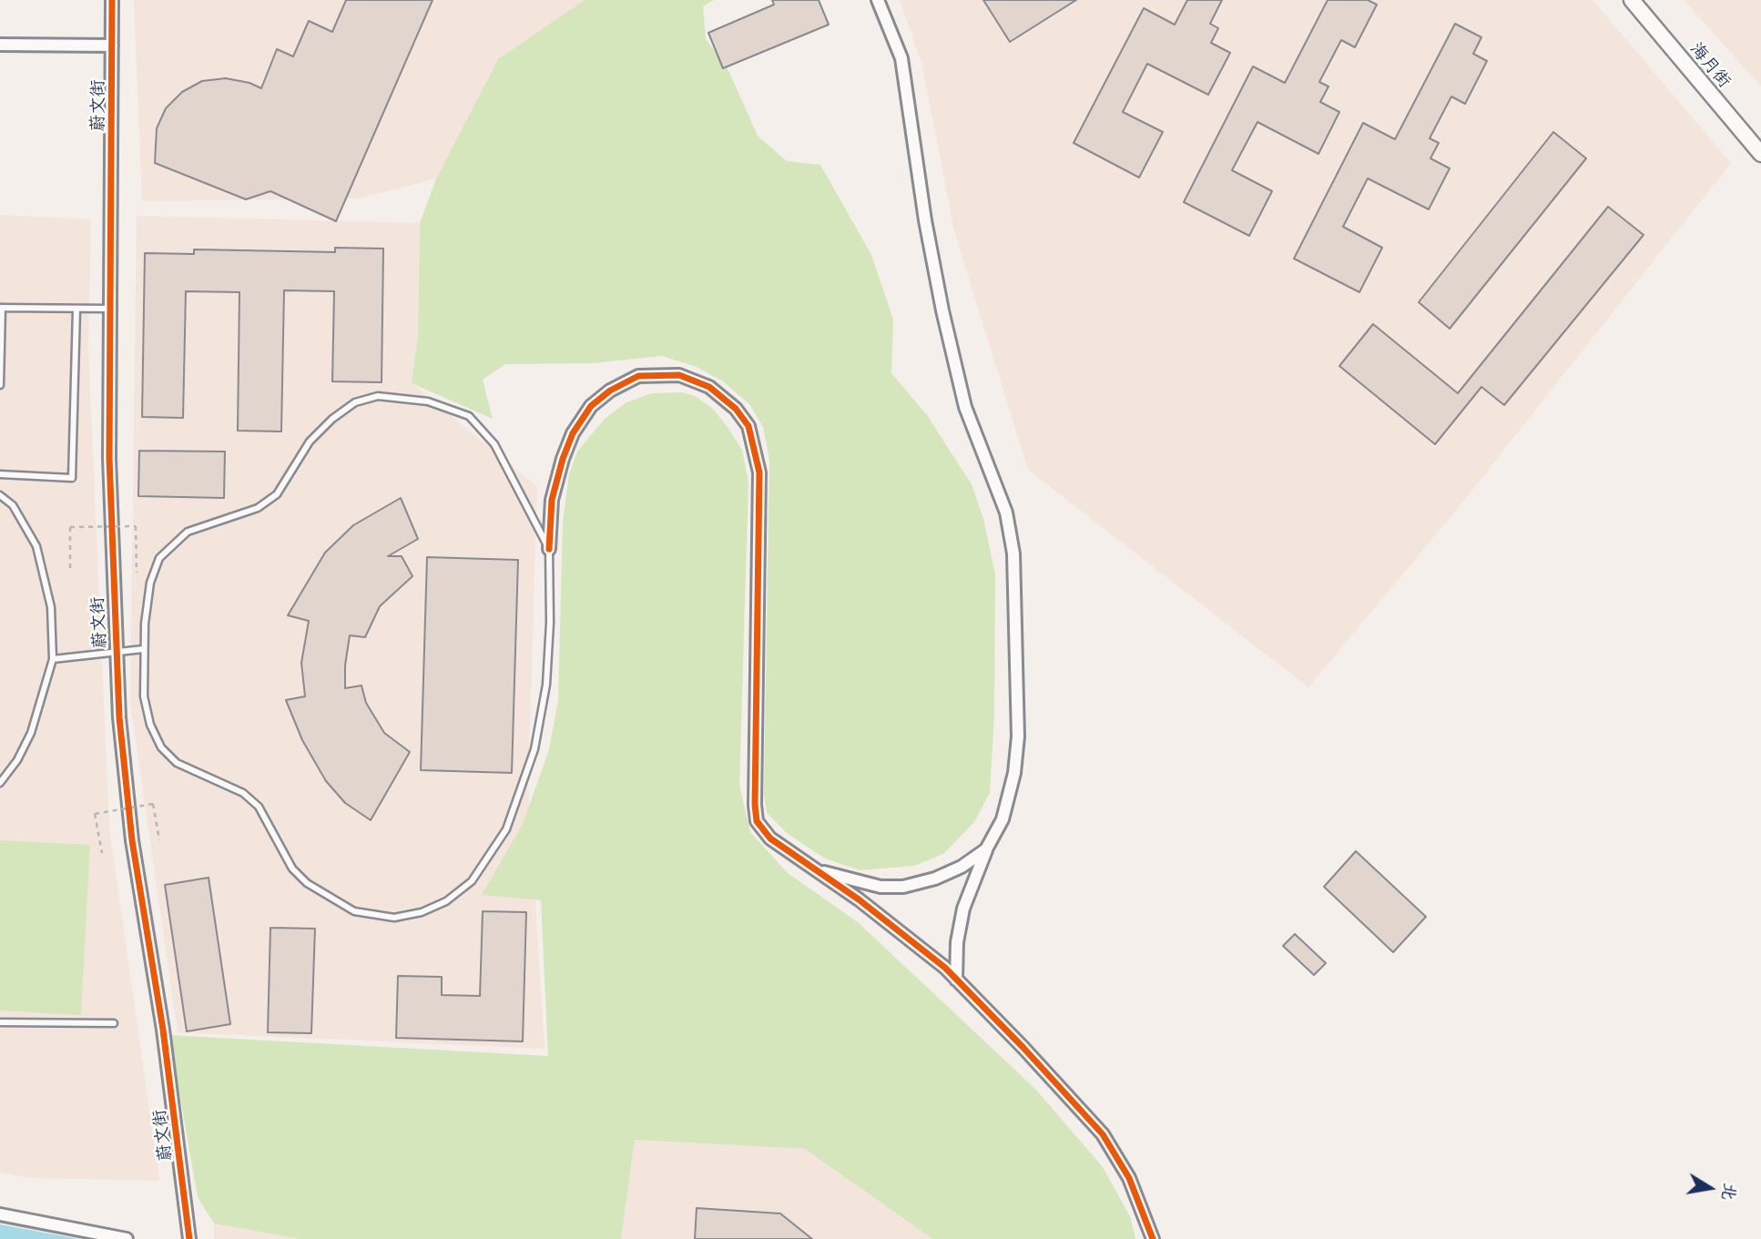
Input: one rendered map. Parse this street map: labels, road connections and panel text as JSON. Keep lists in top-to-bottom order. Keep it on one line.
{"streets":{"street":["海月街","蔚文街"]},"north":"right"}
